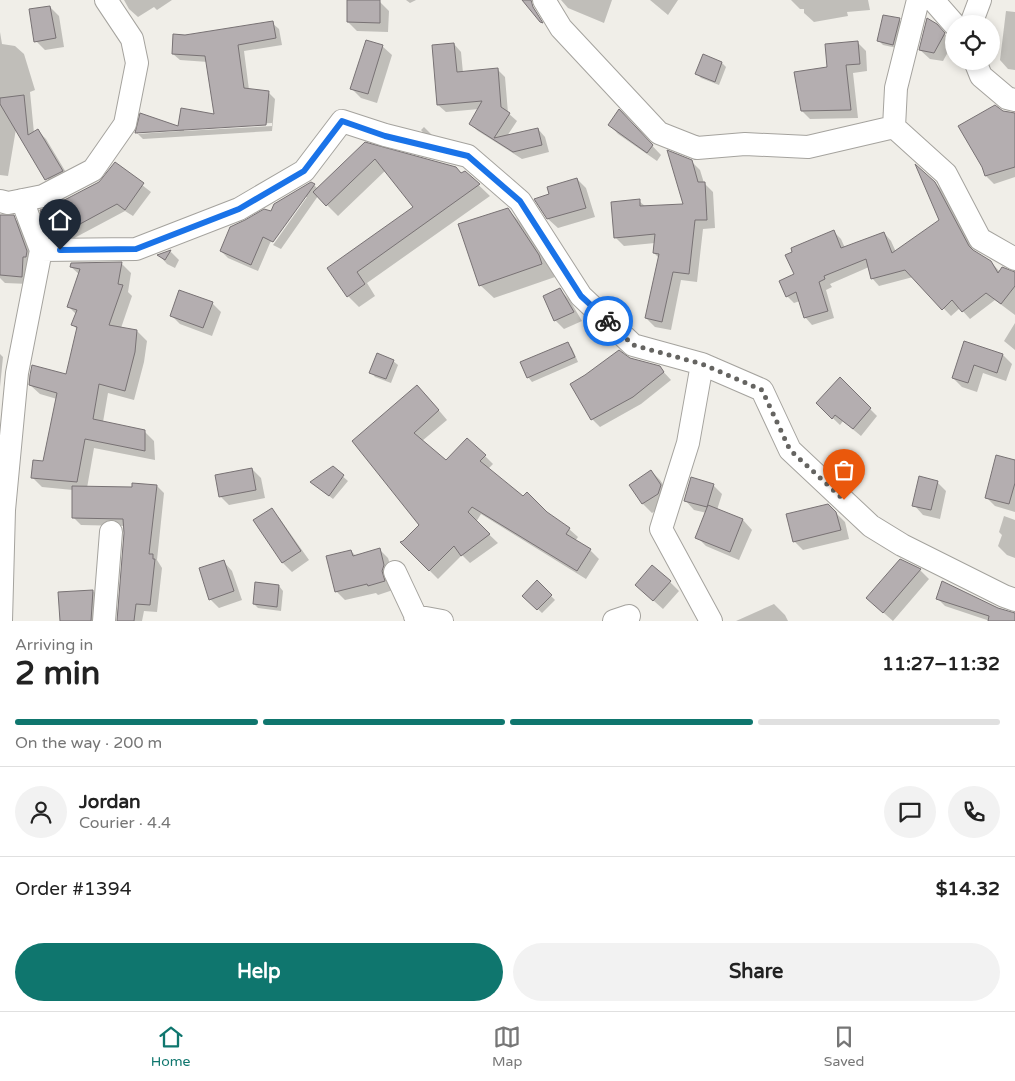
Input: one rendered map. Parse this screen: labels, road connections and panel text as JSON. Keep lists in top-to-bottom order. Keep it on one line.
{"page":{"heading":["2 min","Arriving in","11:27–11:32"],"panel":["Jordan","Courier · 4.4","Order #1394","$14.32"],"bar":"On the way · 200 m","buttons":["Help","Share"],"tabs":["Home","Map","Saved"]}}
